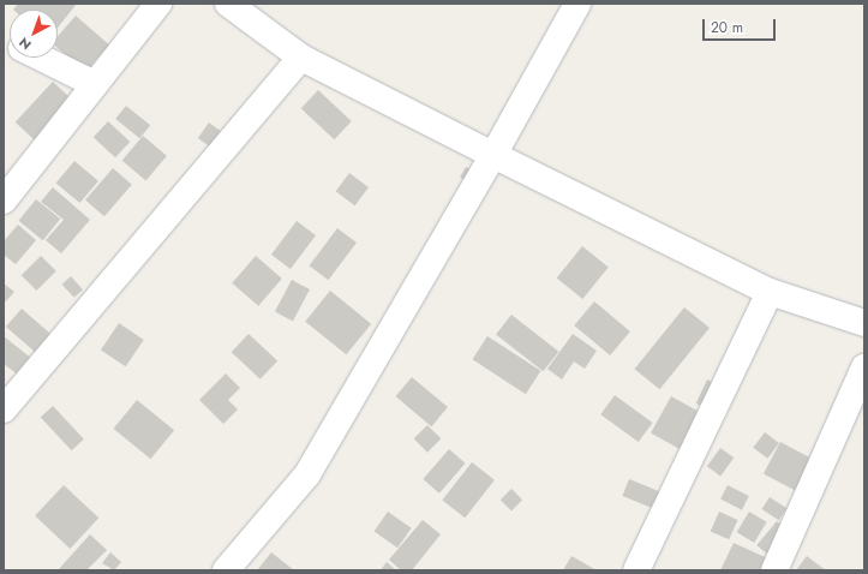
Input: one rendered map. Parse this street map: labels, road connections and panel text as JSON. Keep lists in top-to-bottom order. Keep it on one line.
{"scale_bar":"20 m","north":"bottom left"}
